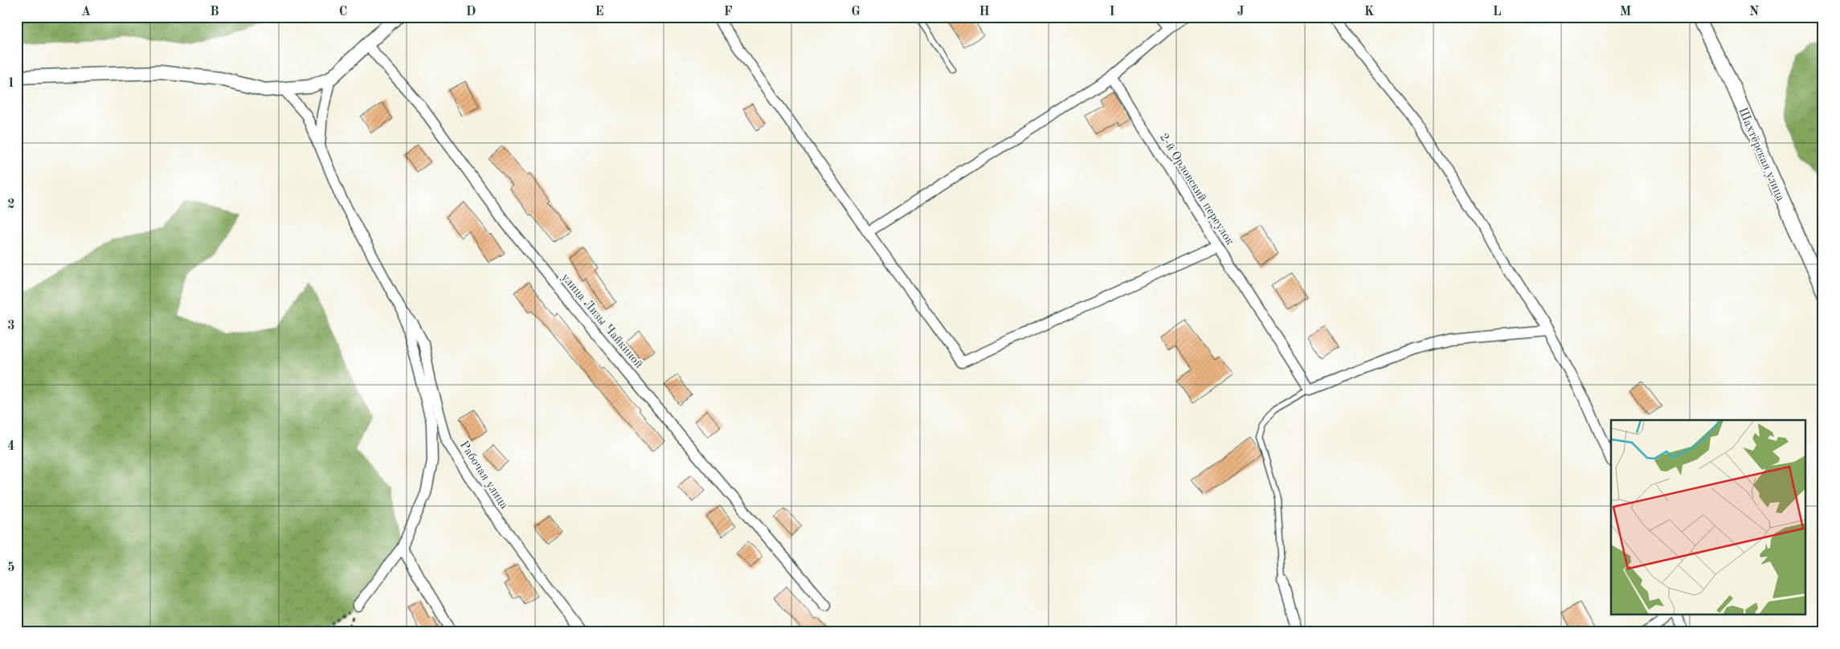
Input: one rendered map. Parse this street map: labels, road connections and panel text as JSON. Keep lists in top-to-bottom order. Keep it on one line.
{"streets":{"street":["Шахтёрская улица","2-й Орловский переулок","улица Лизы Чайкиной","Рабочая улица"]},"grid":{"columns":["A","B","C","D","E","F","G","H","I","J","K","L","M","N"],"rows":["1","2","3","4","5"]}}
